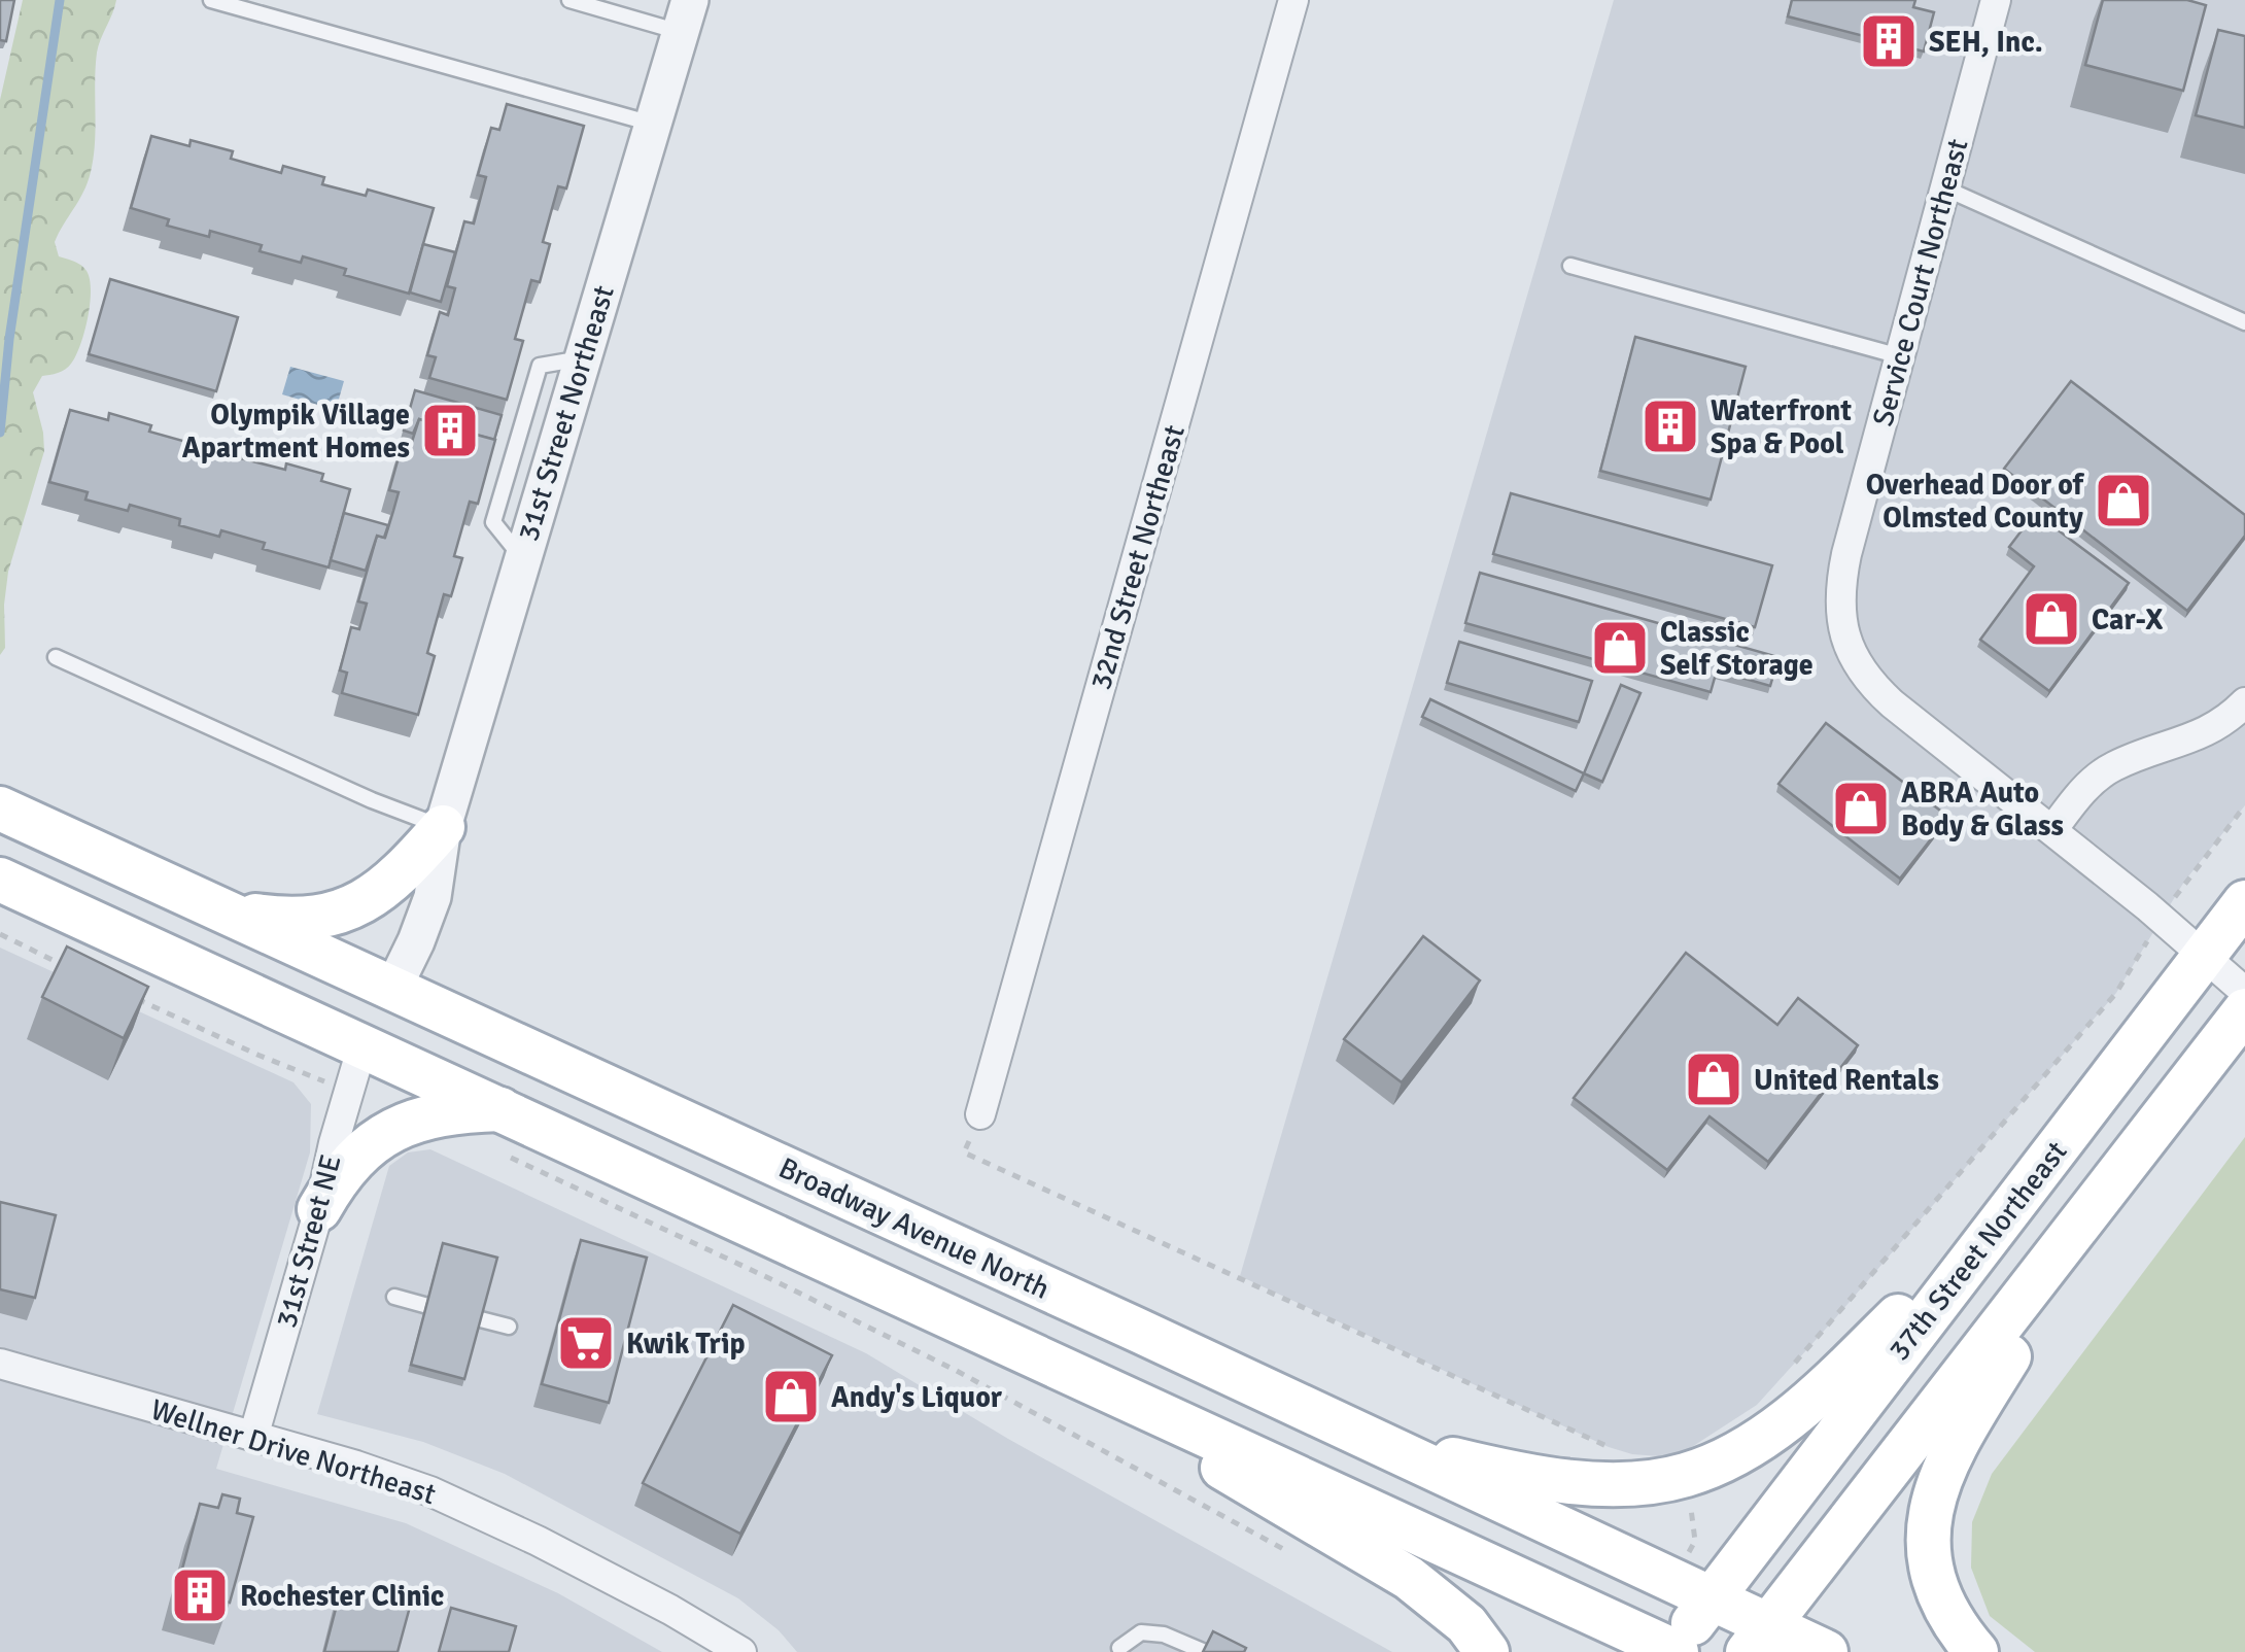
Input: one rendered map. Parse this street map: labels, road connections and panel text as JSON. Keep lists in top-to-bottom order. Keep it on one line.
{"streets":{"main road":["Broadway Avenue North","37th Street Northeast"],"street":["Service Court Northeast","31st Street Northeast","32nd Street Northeast","31st Street NE","Wellner Drive Northeast"]},"crossings":[["Service Court Northeast","37th Street Northeast"],["31st Street Northeast","Broadway Avenue North"],["Broadway Avenue North","37th Street Northeast"],["31st Street NE","Wellner Drive Northeast"]],"places":{"building":["SEH, Inc.","Waterfront Spa & Pool","Olympik Village Apartment Homes","Rochester Clinic"],"shop":["Overhead Door of Olmsted County","Car-X","Classic Self Storage","ABRA Auto Body & Glass","United Rentals","Andy's Liquor"],"supermarket":["Kwik Trip"]}}
